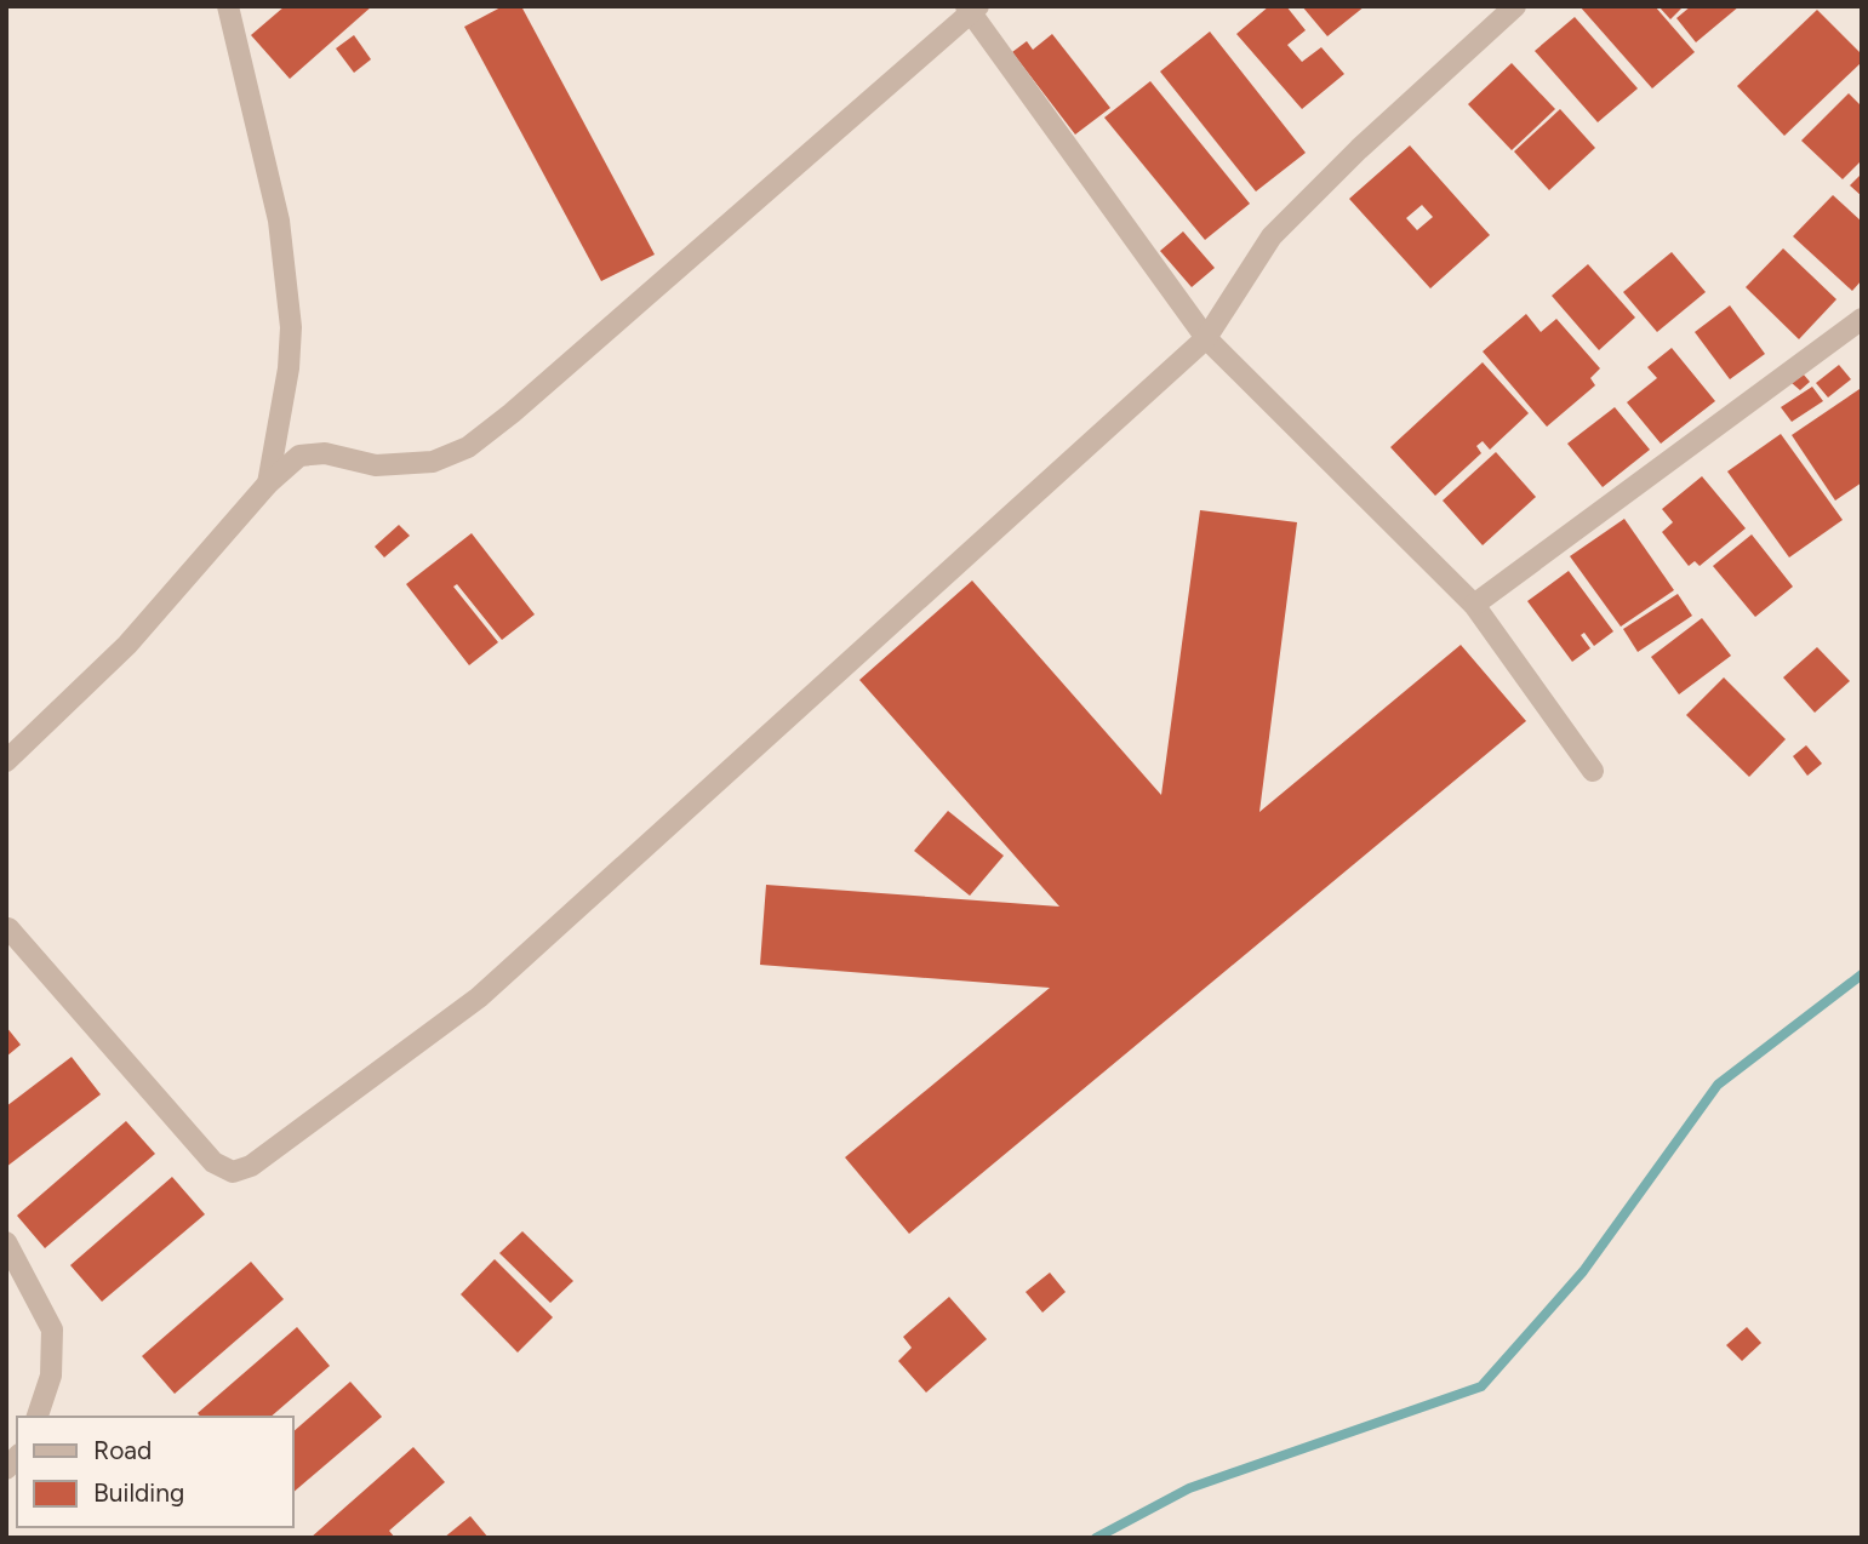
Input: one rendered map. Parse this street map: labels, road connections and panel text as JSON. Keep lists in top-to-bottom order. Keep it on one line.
{"legend":["Road","Building"]}
